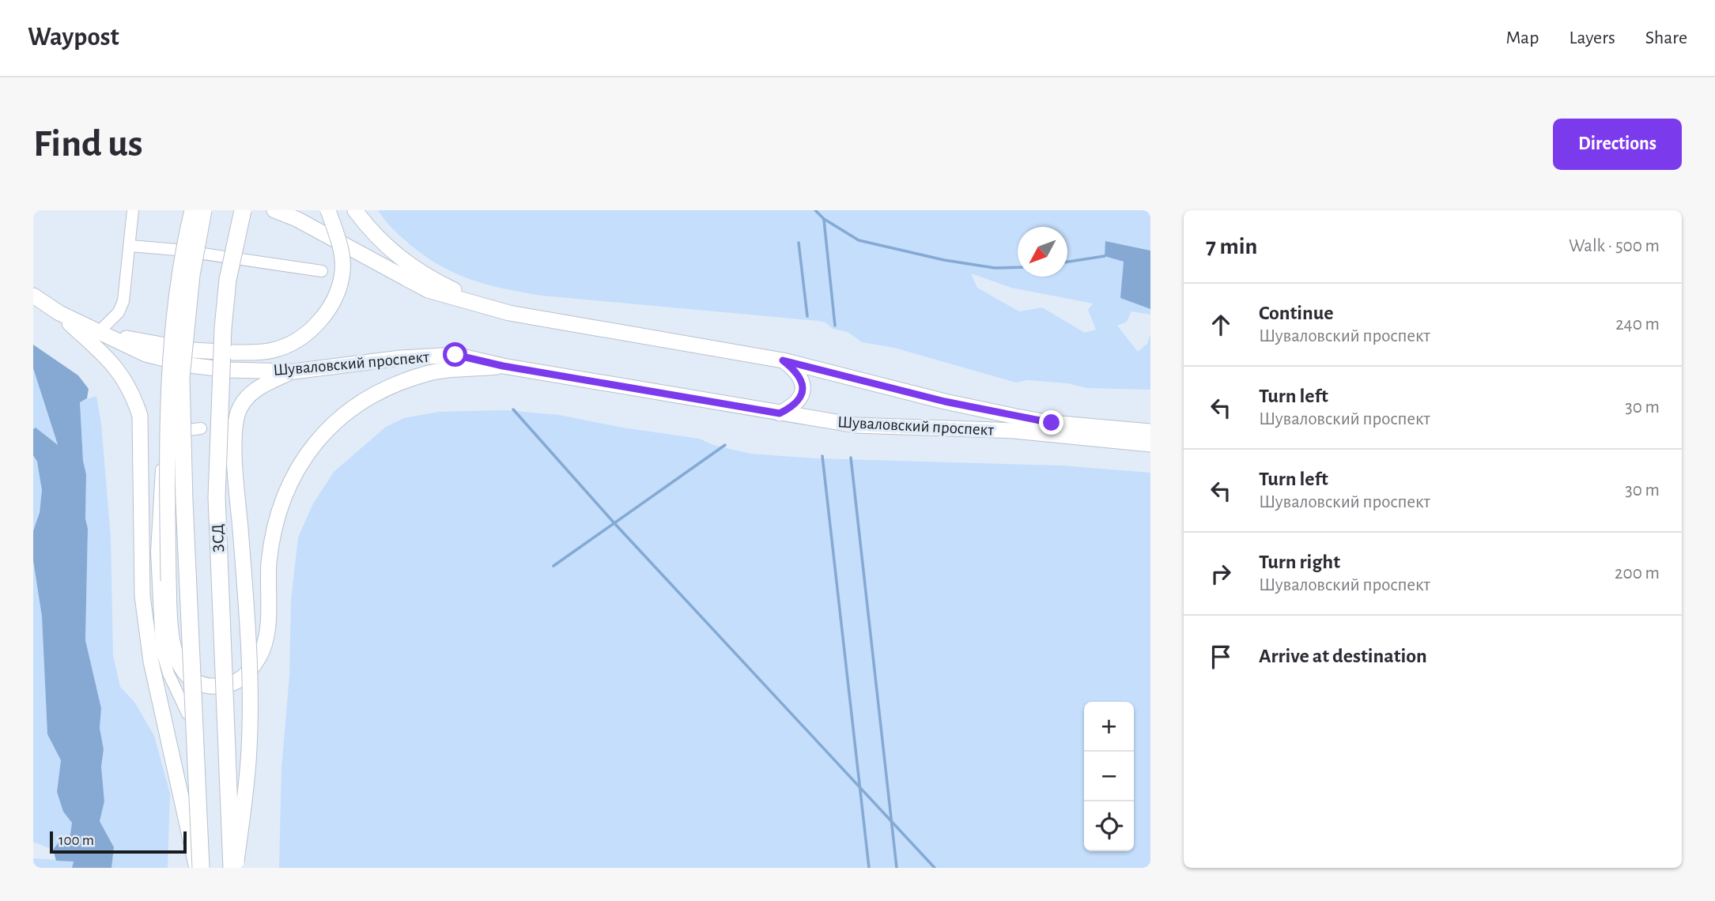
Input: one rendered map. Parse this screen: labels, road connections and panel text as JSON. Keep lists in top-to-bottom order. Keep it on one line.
{"streets":{"highway":["ЗСД"],"main road":["Шуваловский проспект"]},"scale_bar":"100 m","north":"bottom left","page":{"header":"Waypost","nav":["Map","Layers","Share"],"buttons":"Directions","title":"Find us","heading":["7 min","Walk · 500 m"],"list":[["Continue","Шуваловский проспект","240 m"],["Turn left","Шуваловский проспект","30 m"],["Turn left","Шуваловский проспект","30 m"],["Turn right","Шуваловский проспект","200 m"],"Arrive at destination"],"map_buttons":["+","−"],"scale":"100 m"}}
